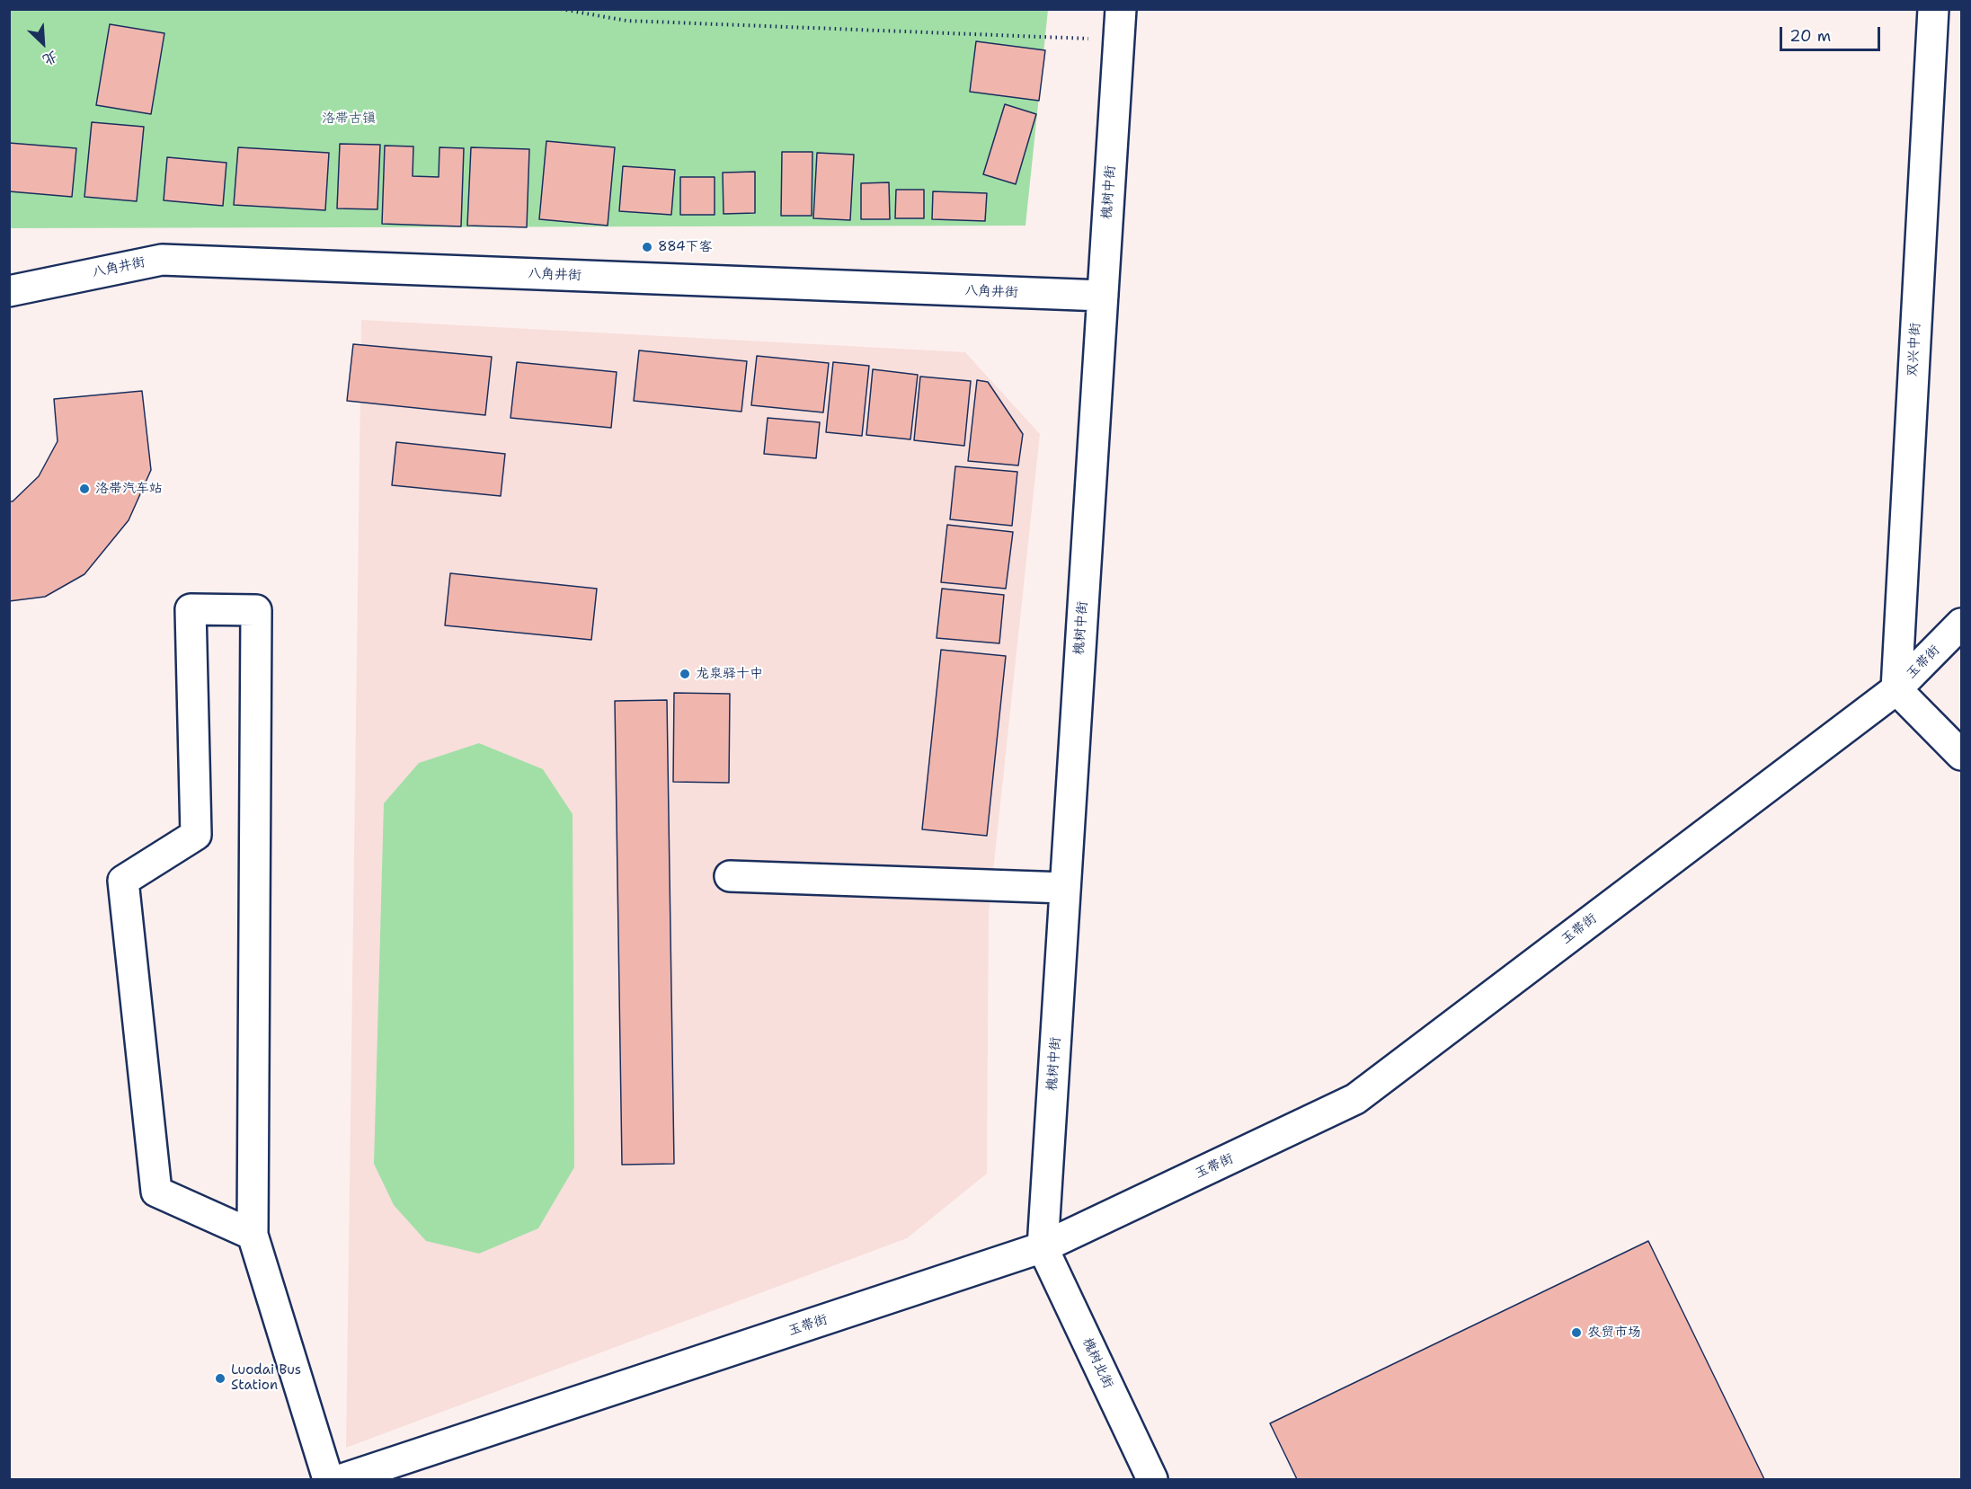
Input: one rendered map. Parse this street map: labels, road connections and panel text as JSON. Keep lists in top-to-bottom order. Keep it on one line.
{"streets":{"street":["槐树中街","八角井街","双兴中街","玉带街","槐树北街"]},"crossings":[["槐树中街","八角井街"],["槐树中街","玉带街"],["槐树中街","槐树北街"],["双兴中街","玉带街"],["玉带街","槐树北街"]],"parks":["洛带古镇"],"places":["884下客","洛带汽车站","龙泉驿十中","农贸市场","Luodai Bus Station"],"scale_bar":"20 m","north":"bottom right"}
